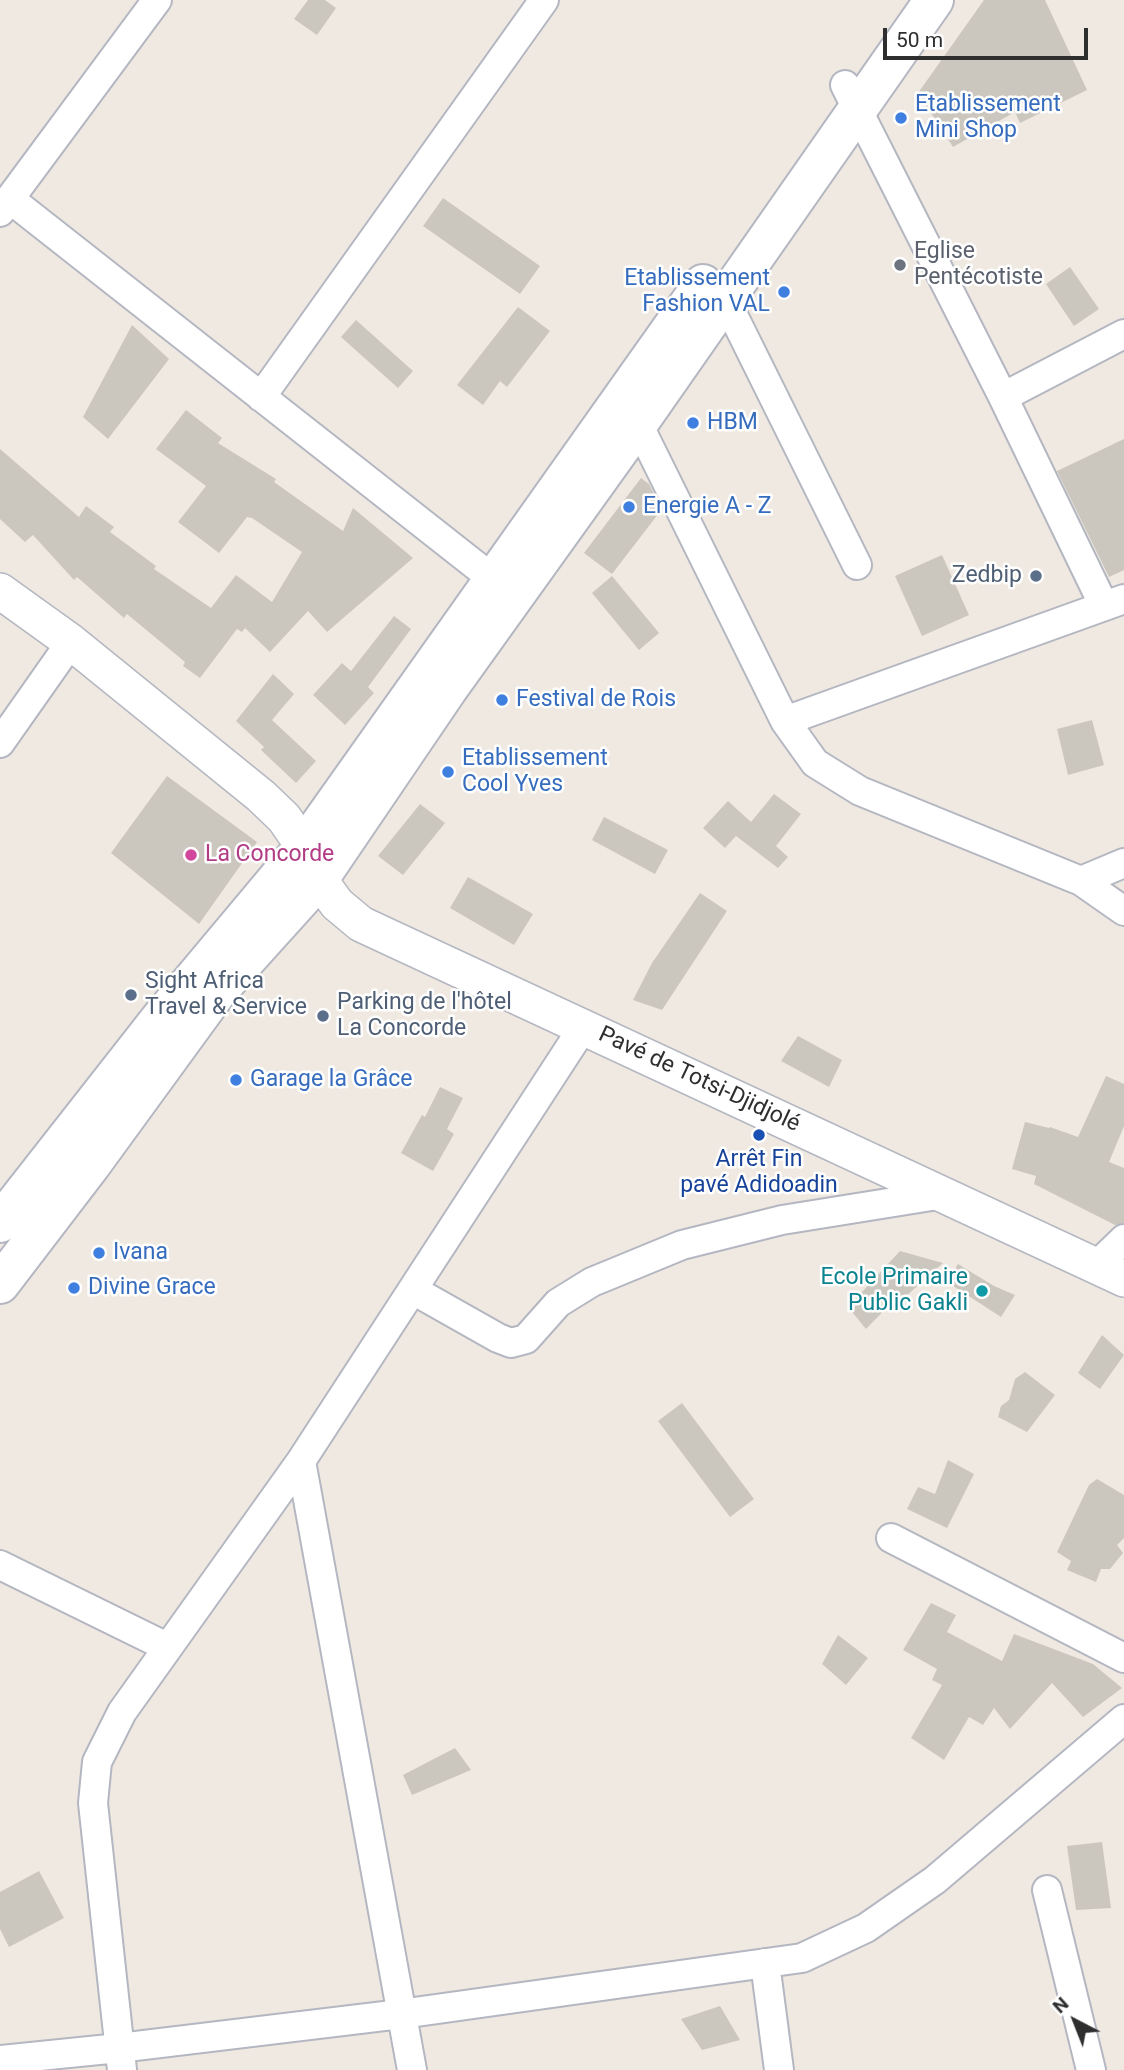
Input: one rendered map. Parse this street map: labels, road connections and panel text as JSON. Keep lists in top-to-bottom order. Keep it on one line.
{"streets":{"street":["Pavé de Totsi-Djidjolé"]},"places":["Etablissement Mini Shop","Eglise Pentécotiste","Etablissement Fashion VAL","HBM","Energie A - Z","Zedbip","Festival de Rois","Etablissement Cool Yves","La Concorde","Sight Africa Travel & Service","Parking de l'hôtel La Concorde","Garage la Grâce","Arrêt Fin pavé Adidoadin","Ivana","Divine Grace","Ecole Primaire Public Gakli"],"scale_bar":"50 m","north":"top left"}
